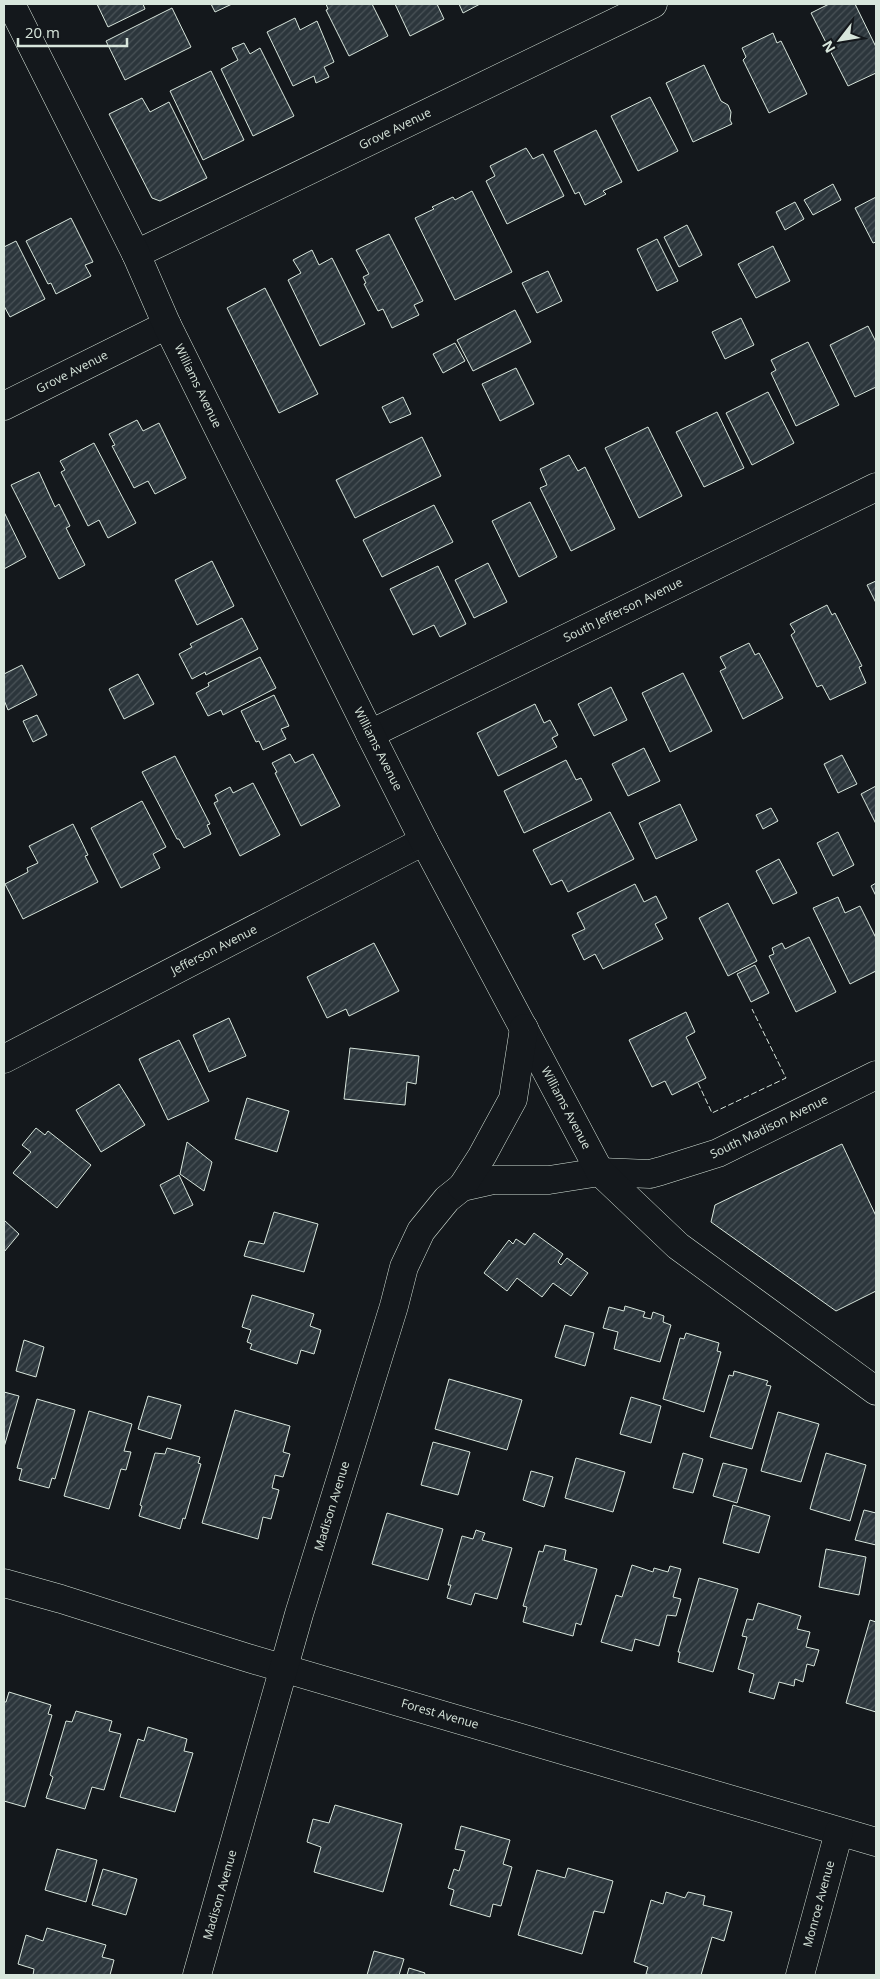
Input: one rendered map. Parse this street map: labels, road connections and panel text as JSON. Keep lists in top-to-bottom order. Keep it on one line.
{"streets":{"street":["Grove Avenue","Williams Avenue","South Jefferson Avenue","Jefferson Avenue","South Madison Avenue","Madison Avenue","Forest Avenue","Monroe Avenue"]},"crossings":[["Grove Avenue","Williams Avenue"],["Williams Avenue","South Jefferson Avenue"],["Williams Avenue","Jefferson Avenue"],["Williams Avenue","South Madison Avenue"],["Williams Avenue","Madison Avenue"],["South Madison Avenue","Madison Avenue"],["Madison Avenue","Forest Avenue"],["Forest Avenue","Monroe Avenue"]],"scale_bar":"20 m","north":"bottom left"}
